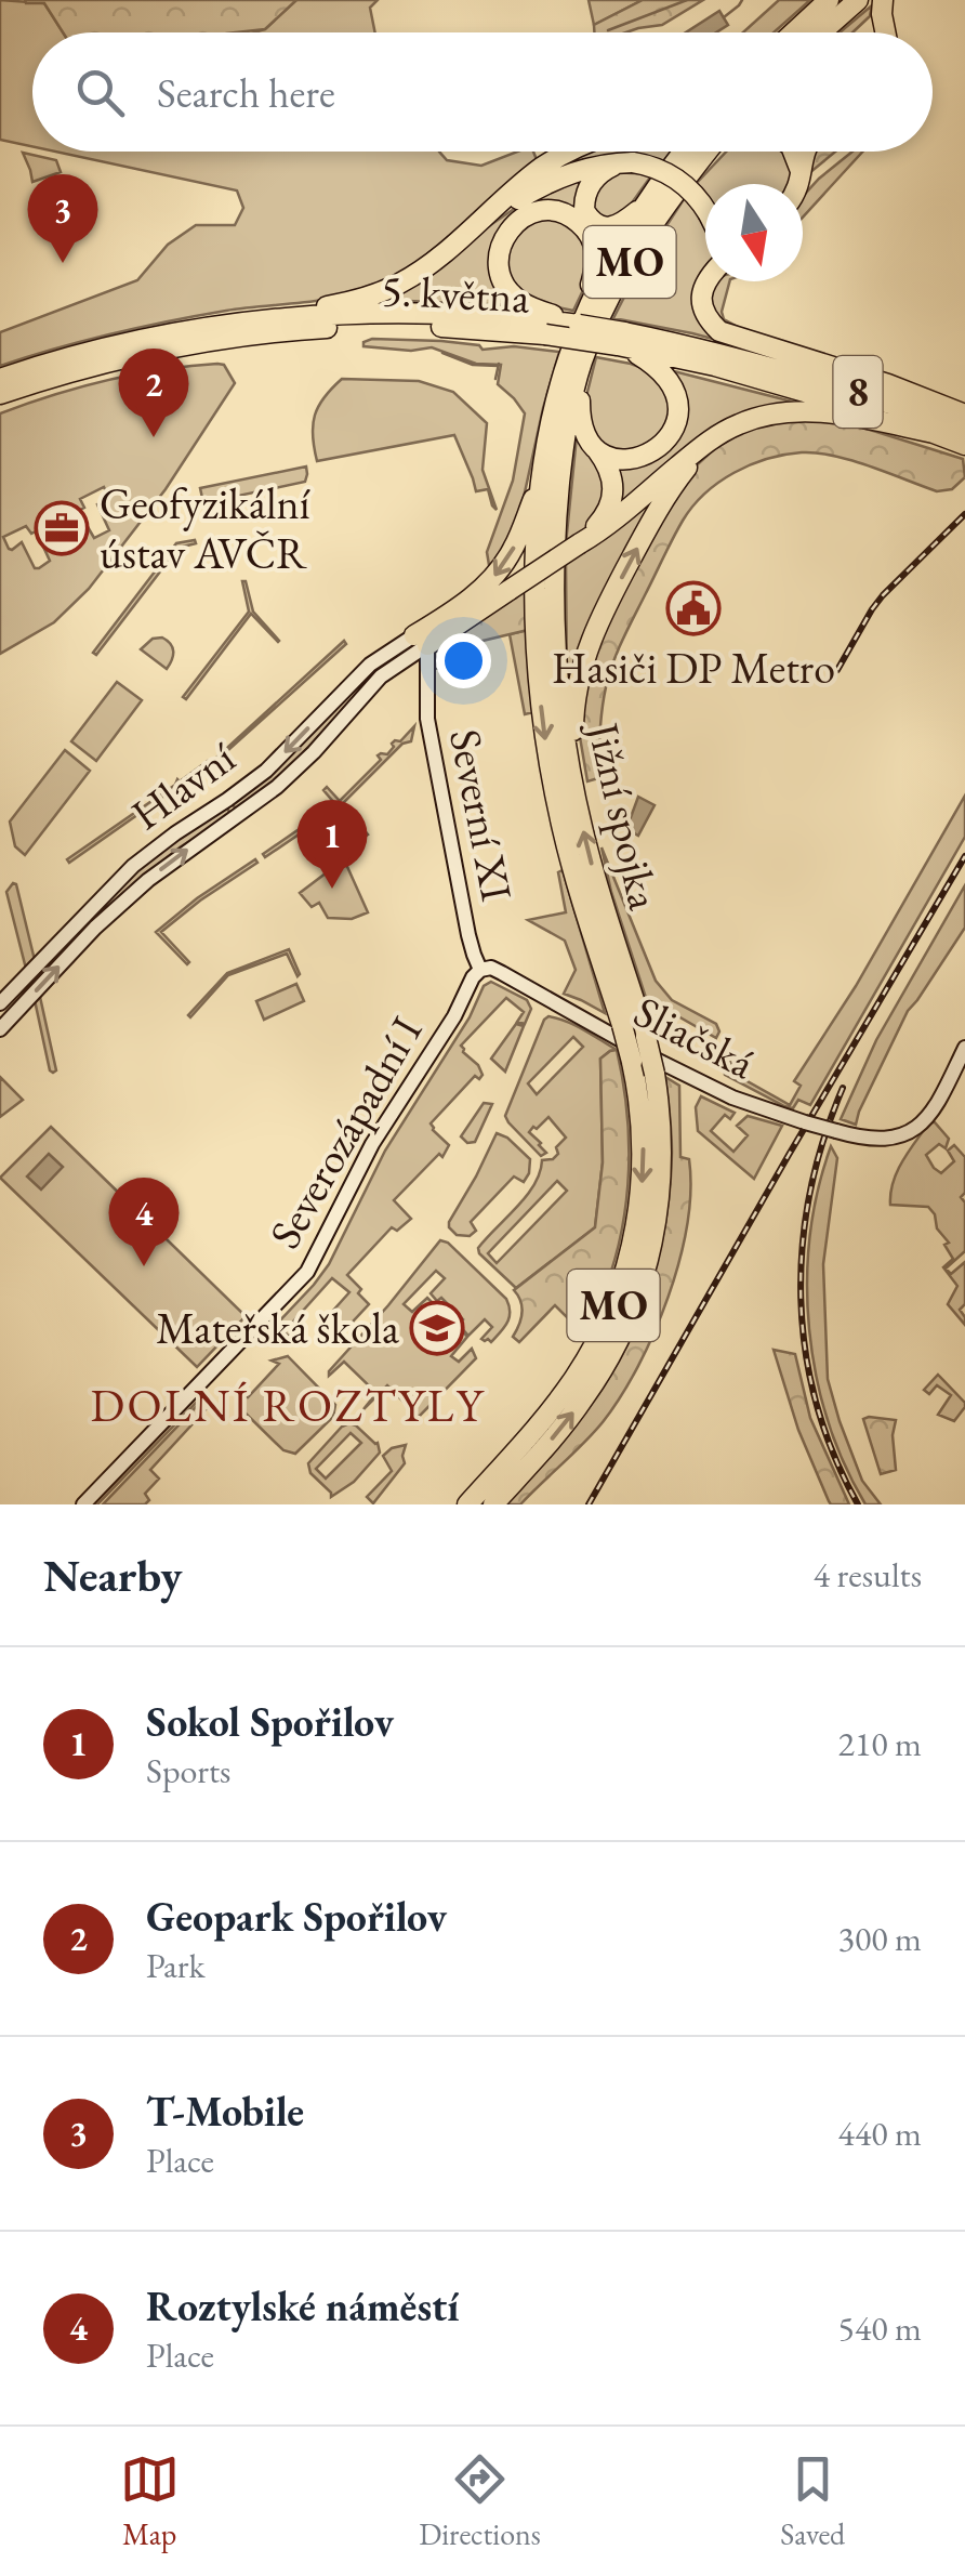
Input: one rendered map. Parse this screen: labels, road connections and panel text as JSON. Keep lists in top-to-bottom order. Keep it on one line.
{"streets":{"highway":["MO","5. května","8","Jižní spojka"],"street":["Hlavní","Severní XI","Sliačská","Severozápadní I"]},"crossings":[["5. května","Jižní spojka"],["Hlavní","Severní XI"],["Severní XI","Sliačská"],["Severní XI","Severozápadní I"],["Sliačská","Severozápadní I"]],"districts":["DOLNÍ ROZTYLY"],"places":{"office":["Geofyzikální ústav AVČR"],"public building":["Hasiči DP Metro"],"school or university":["Mateřská škola"]},"north":"bottom","page":{"search":"Search here","pins":["3","2","1","4"],"heading":["Nearby","4 results"],"list":[{"mark":"1","name":"Sokol Spořilov","note":"Sports","value":"210 m"},{"mark":"2","name":"Geopark Spořilov","note":"Park","value":"300 m"},{"mark":"3","name":"T-Mobile","note":"Place","value":"440 m"},{"mark":"4","name":"Roztylské náměstí","note":"Place","value":"540 m"}],"nav":["Map","Directions","Saved"]}}
